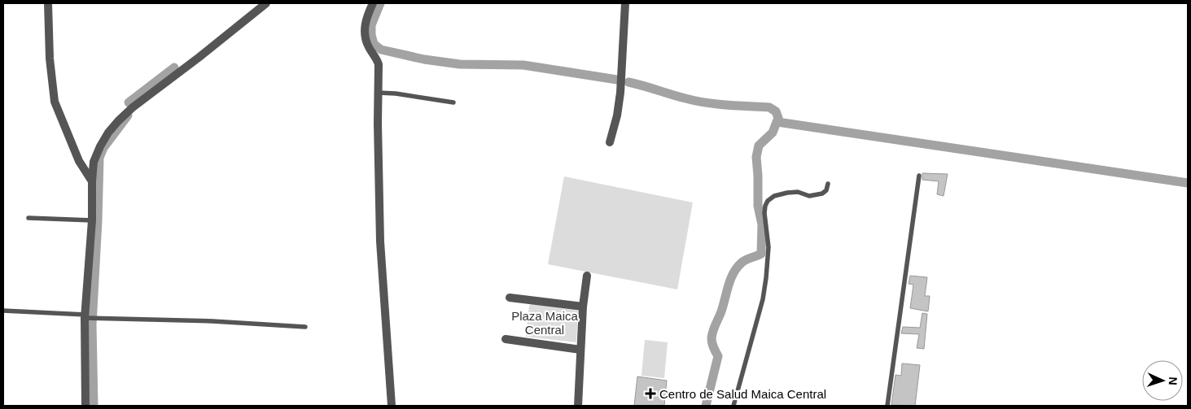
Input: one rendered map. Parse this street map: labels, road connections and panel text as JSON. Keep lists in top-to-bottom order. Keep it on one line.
{"parks":["Plaza Maica Central"],"places":{"health":["Centro de Salud Maica Central"]},"north":"right"}
